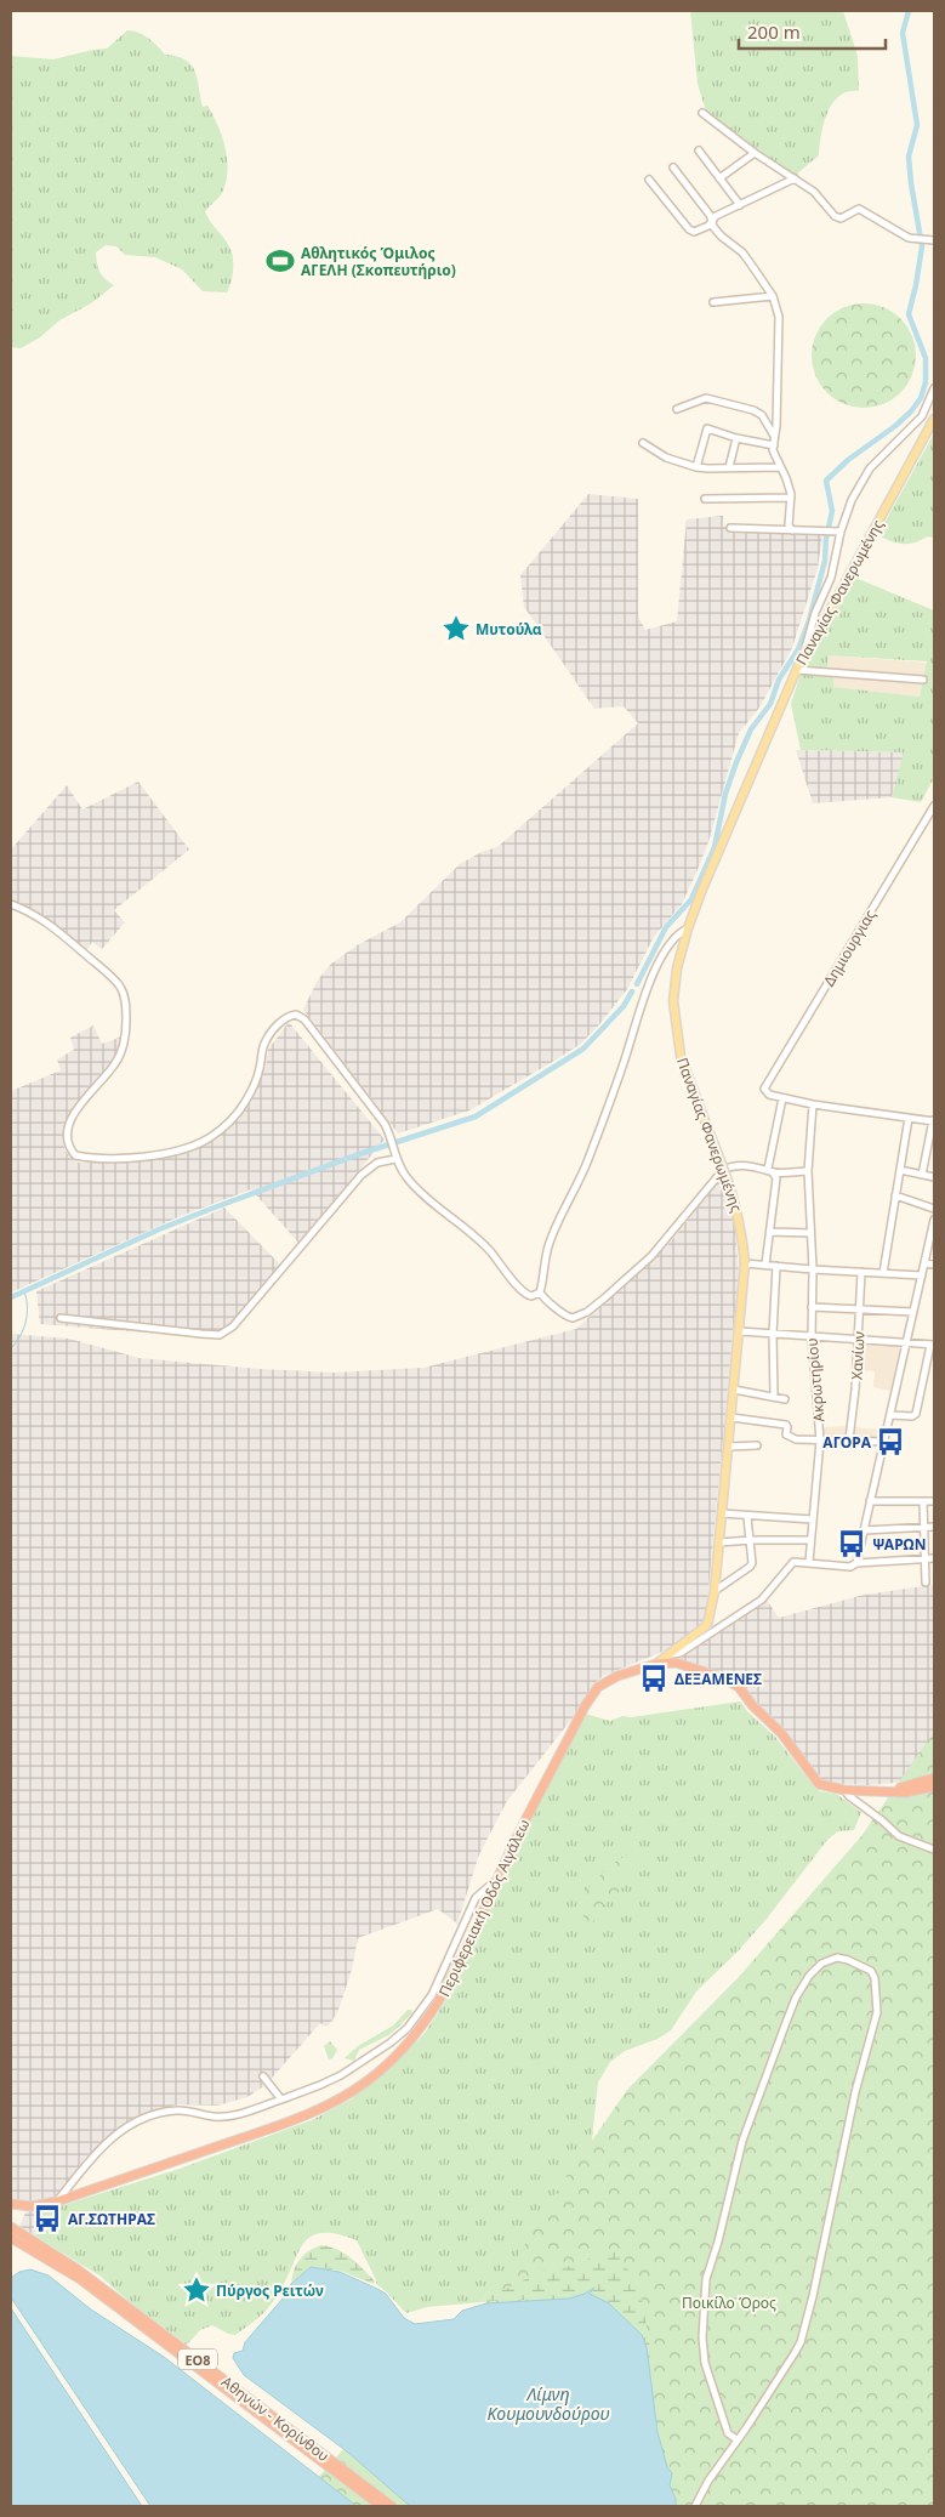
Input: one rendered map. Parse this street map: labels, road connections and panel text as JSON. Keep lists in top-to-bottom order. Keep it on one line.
{"streets":{"highway":["Περιφερειακή Οδός Αιγάλεω","ΕΟ8","Αθηνών - Κορίνθου"],"main road":["Παναγίας Φανερωμένης"],"street":["Δημιουργιας","Χανίων","Ακρωτηρίου"]},"crossings":[["Παναγίας Φανερωμένης","Περιφερειακή Οδός Αιγάλεω"]],"water":["Λίμνη Κουμουνδούρου"],"parks":["Ποικίλο Όρος"],"places":{"sports":["Αθλητικός Όμιλος ΑΓΕΛΗ (Σκοπευτήριο)"],"place":["Μυτούλα","Πύργος Ρειτών"],"bus stop":["ΑΓΟΡΑ","ΨΑΡΩΝ","ΔΕΞΑΜΕΝΕΣ","ΑΓ.ΣΩΤΗΡΑΣ"]},"scale_bar":"200 m"}
